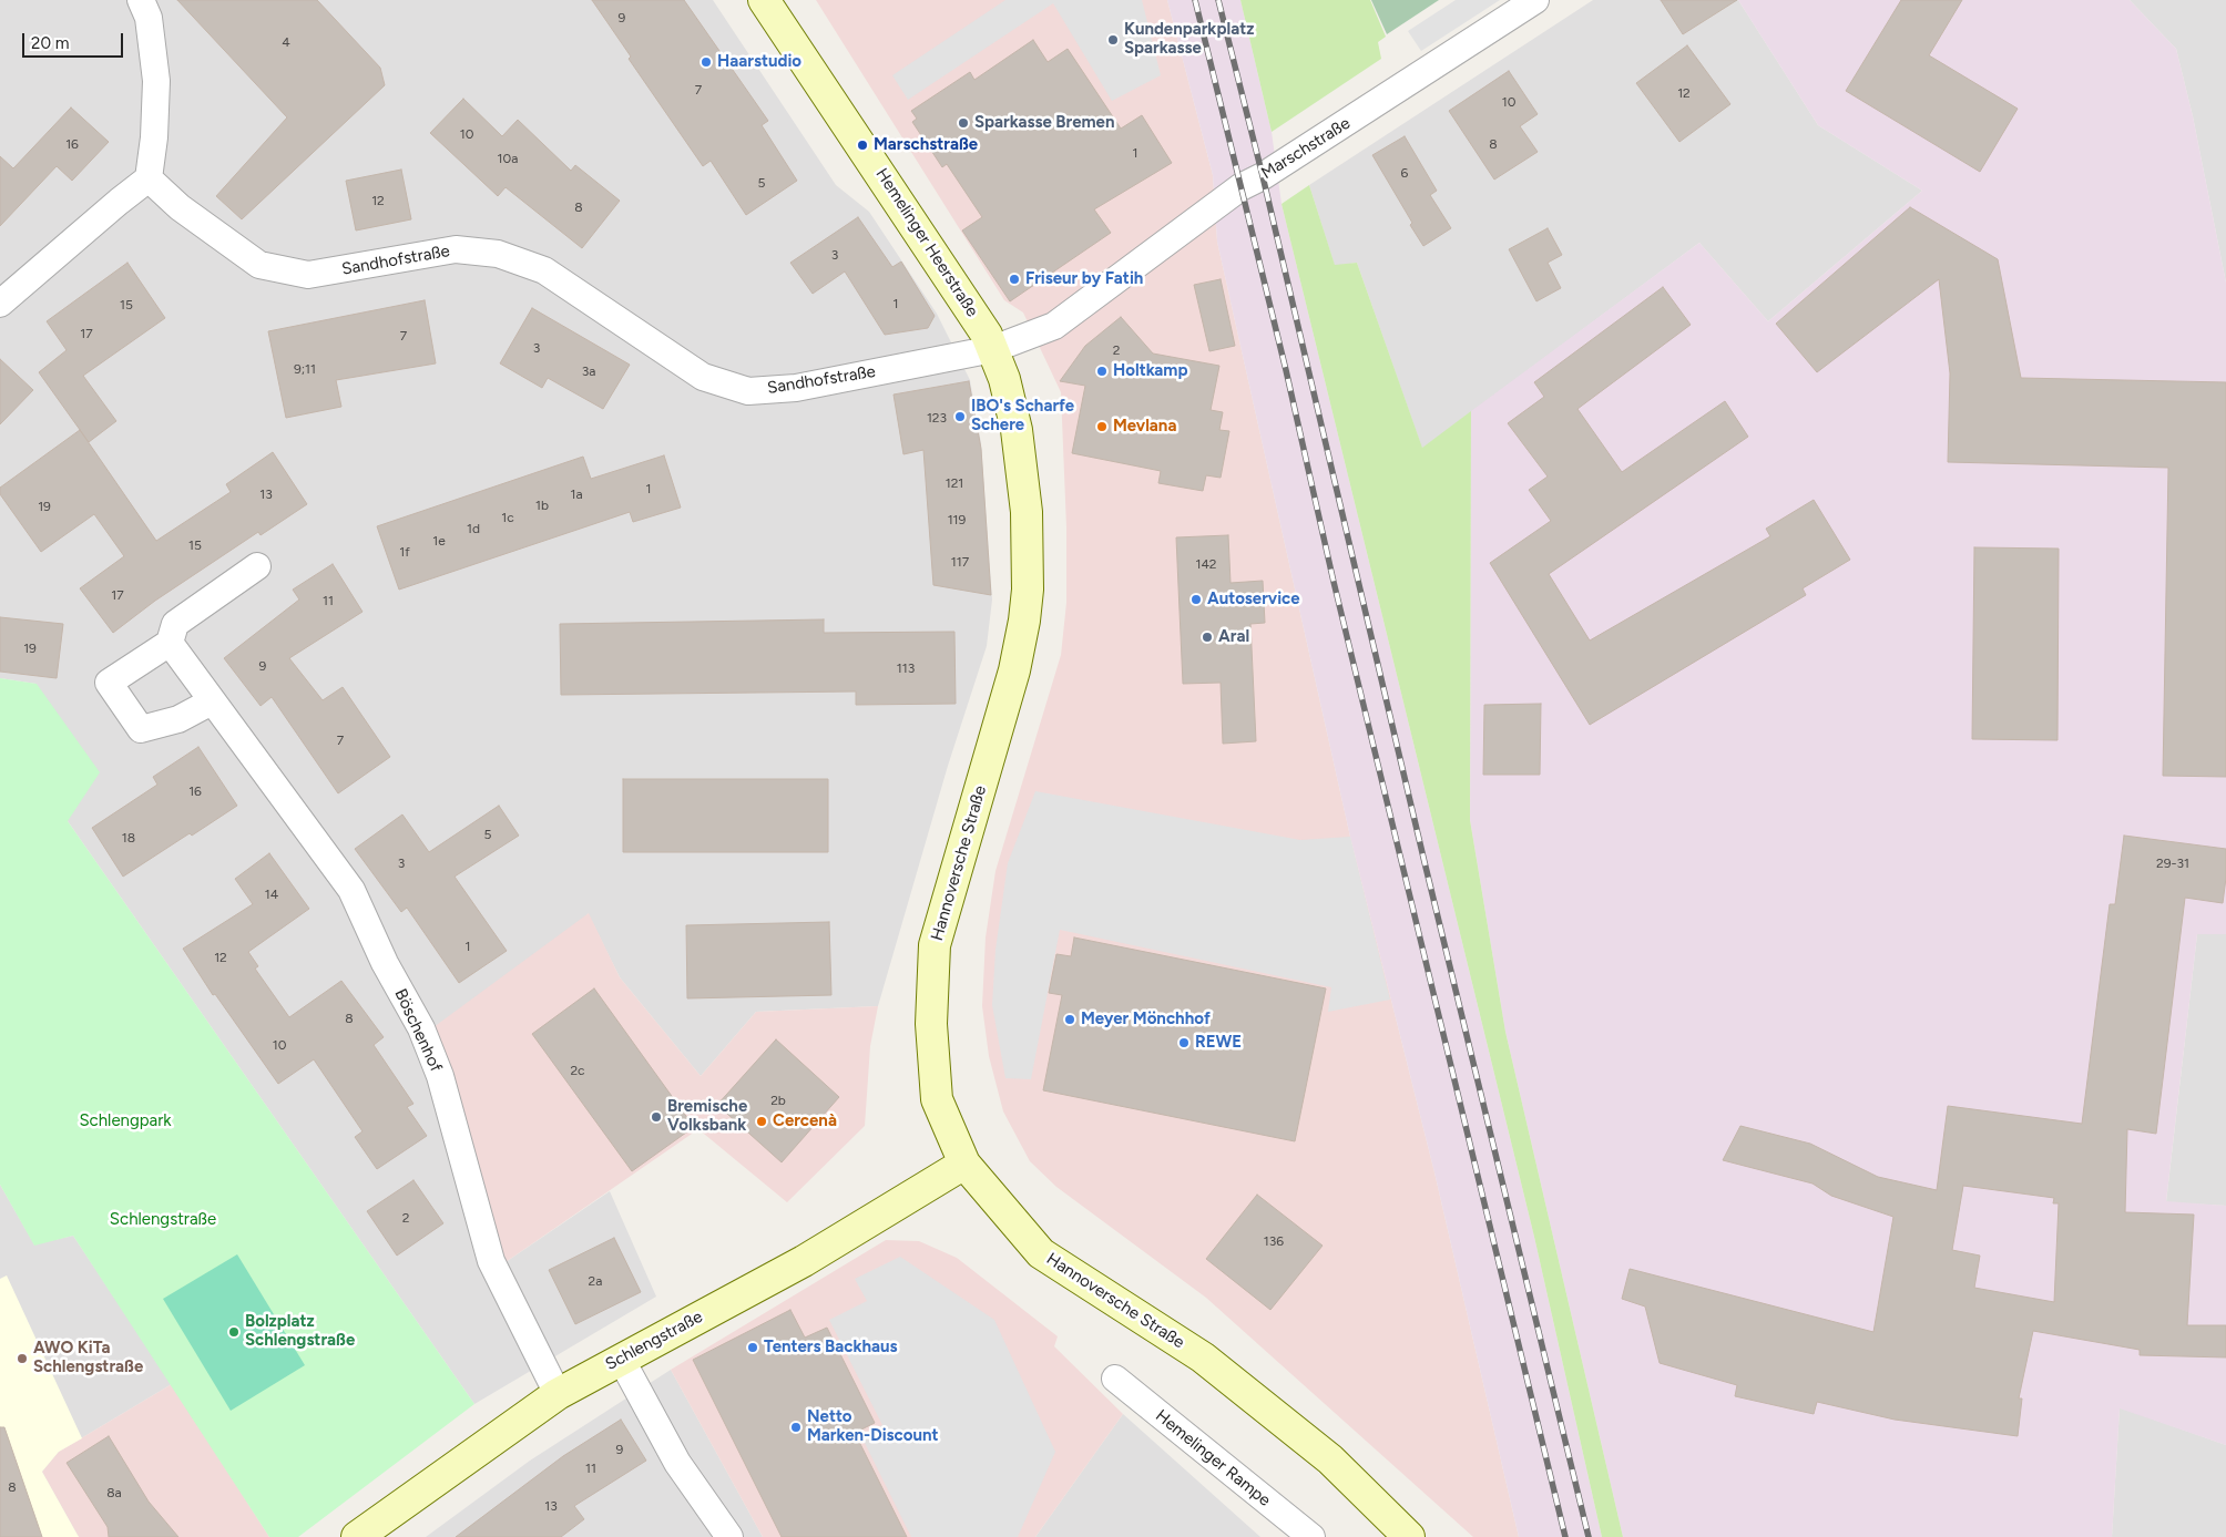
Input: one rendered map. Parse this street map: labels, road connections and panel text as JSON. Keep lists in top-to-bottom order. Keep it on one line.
{"streets":{"main road":["Hemelinger Heerstraße","Hannoversche Straße","Schlengstraße"],"street":["Marschstraße","Sandhofstraße","Böschenhof","Hemelinger Rampe"]},"crossings":[["Marschstraße","Hemelinger Heerstraße"],["Marschstraße","Sandhofstraße"],["Marschstraße","Hannoversche Straße"],["Hemelinger Heerstraße","Sandhofstraße"],["Hemelinger Heerstraße","Hannoversche Straße"],["Sandhofstraße","Hannoversche Straße"],["Hannoversche Straße","Schlengstraße"],["Böschenhof","Schlengstraße"]],"parks":["Schlengpark","Schlengstraße"],"places":["Kundenparkplatz Sparkasse","Haarstudio","Sparkasse Bremen","Marschstraße","Friseur by Fatih","Holtkamp","IBO's Scharfe Schere","Mevlana","Autoservice","Aral","Meyer Mönchhof","REWE","Bremische Volksbank","Cercenà","Bolzplatz Schlengstraße","Tenters Backhaus","AWO KiTa Schlengstraße","Netto Marken-Discount"],"house_numbers":["9","4","7","12","10","10","16","8","1","10a","6","5","12","8","3","1","15","17","7","3","2","9;11","3a","123","121","1","13","1a","1b","19","1c","119","1d","1e","15","1f","117","142","17","11","19","9","113","7","16","5","18","3","29-31","14","1","12","8","10","2c","2b","2","136","2a","9","11","8","8a","13"],"scale_bar":"20 m"}
